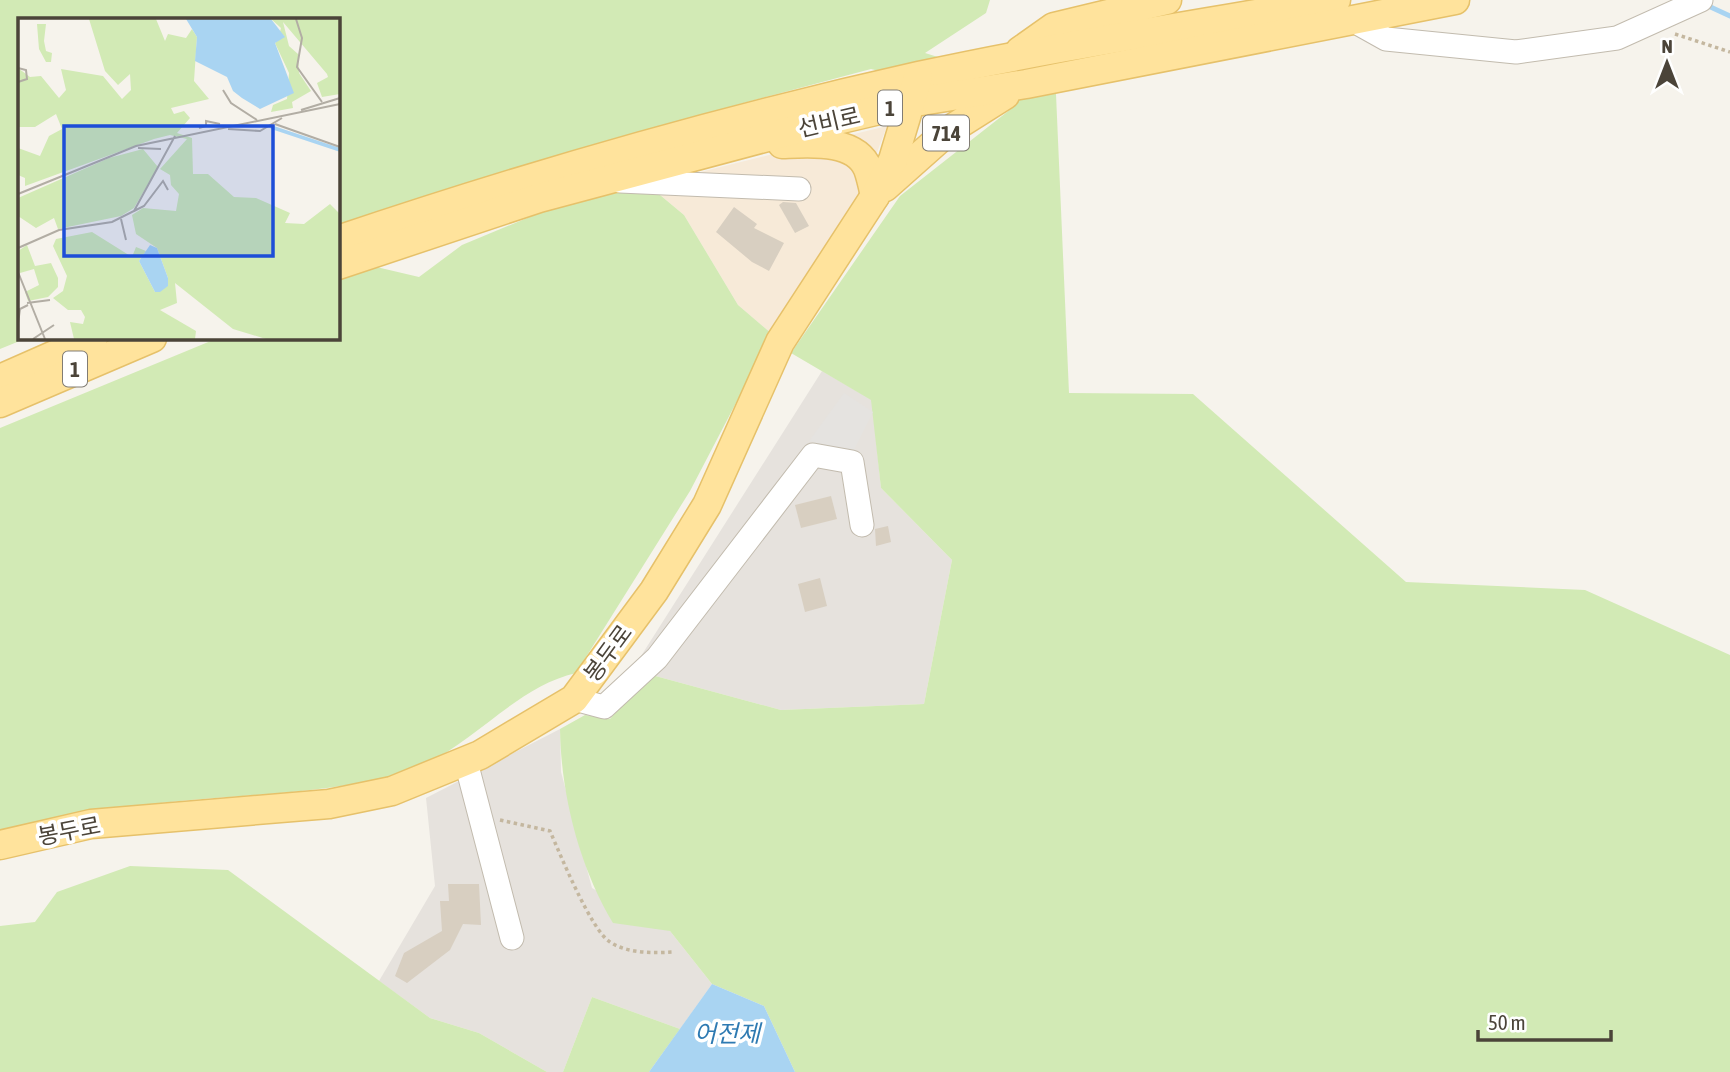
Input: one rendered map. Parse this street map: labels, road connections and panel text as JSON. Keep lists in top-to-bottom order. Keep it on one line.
{"streets":{"main road":["1","선비로","714","봉두로"]},"crossings":[["선비로","714"],["선비로","봉두로"],["714","봉두로"]],"water":["어전제"],"scale_bar":"50 m","north":"top"}
